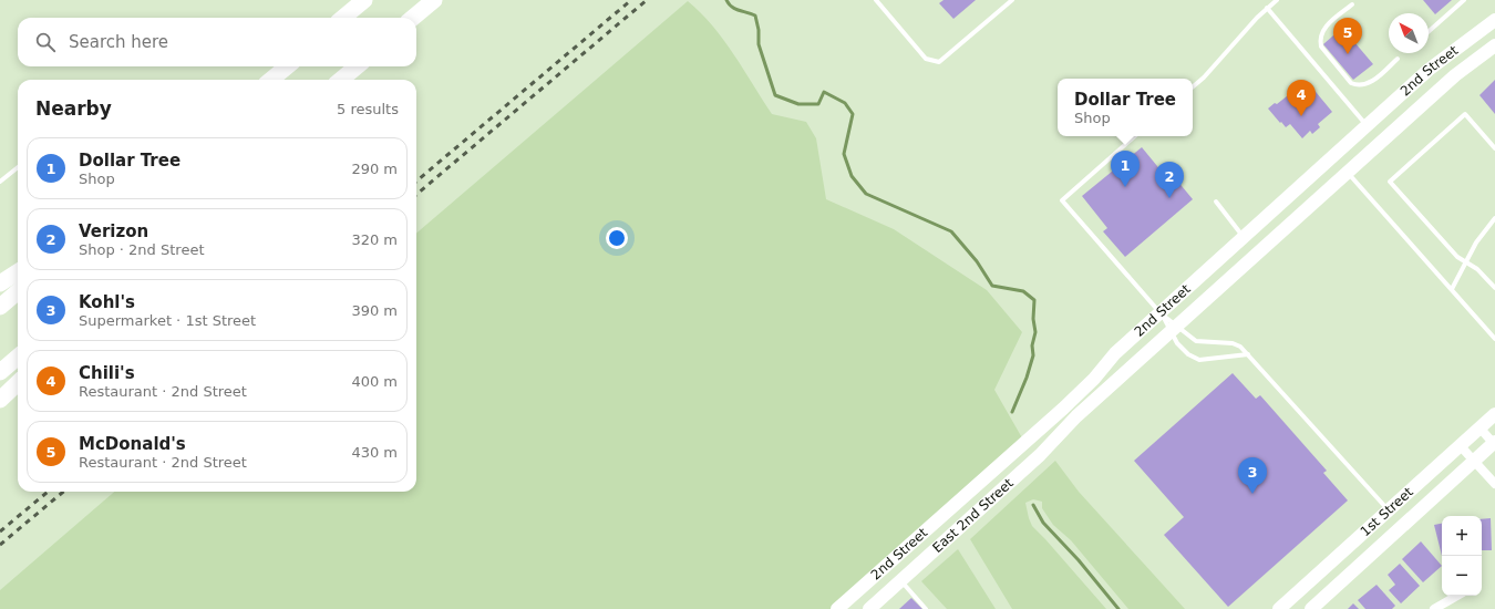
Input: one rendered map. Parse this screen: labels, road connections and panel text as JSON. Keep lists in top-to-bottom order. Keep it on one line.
{"streets":{"street":["2nd Street","1st Street","East 2nd Street"]},"crossings":[["2nd Street","East 2nd Street"]],"north":"top left","page":{"pins":["5","4","1","2","3"],"search":"Search here","popup":["Dollar Tree","Shop"],"heading":["Nearby","5 results"],"list":[{"mark":"1","name":"Dollar Tree","note":"Shop","value":"290 m"},{"mark":"2","name":"Verizon","note":"Shop · 2nd Street","value":"320 m"},{"mark":"3","name":"Kohl's","note":"Supermarket · 1st Street","value":"390 m"},{"mark":"4","name":"Chili's","note":"Restaurant · 2nd Street","value":"400 m"},{"mark":"5","name":"McDonald's","note":"Restaurant · 2nd Street","value":"430 m"}],"map_buttons":["+","−"]}}
